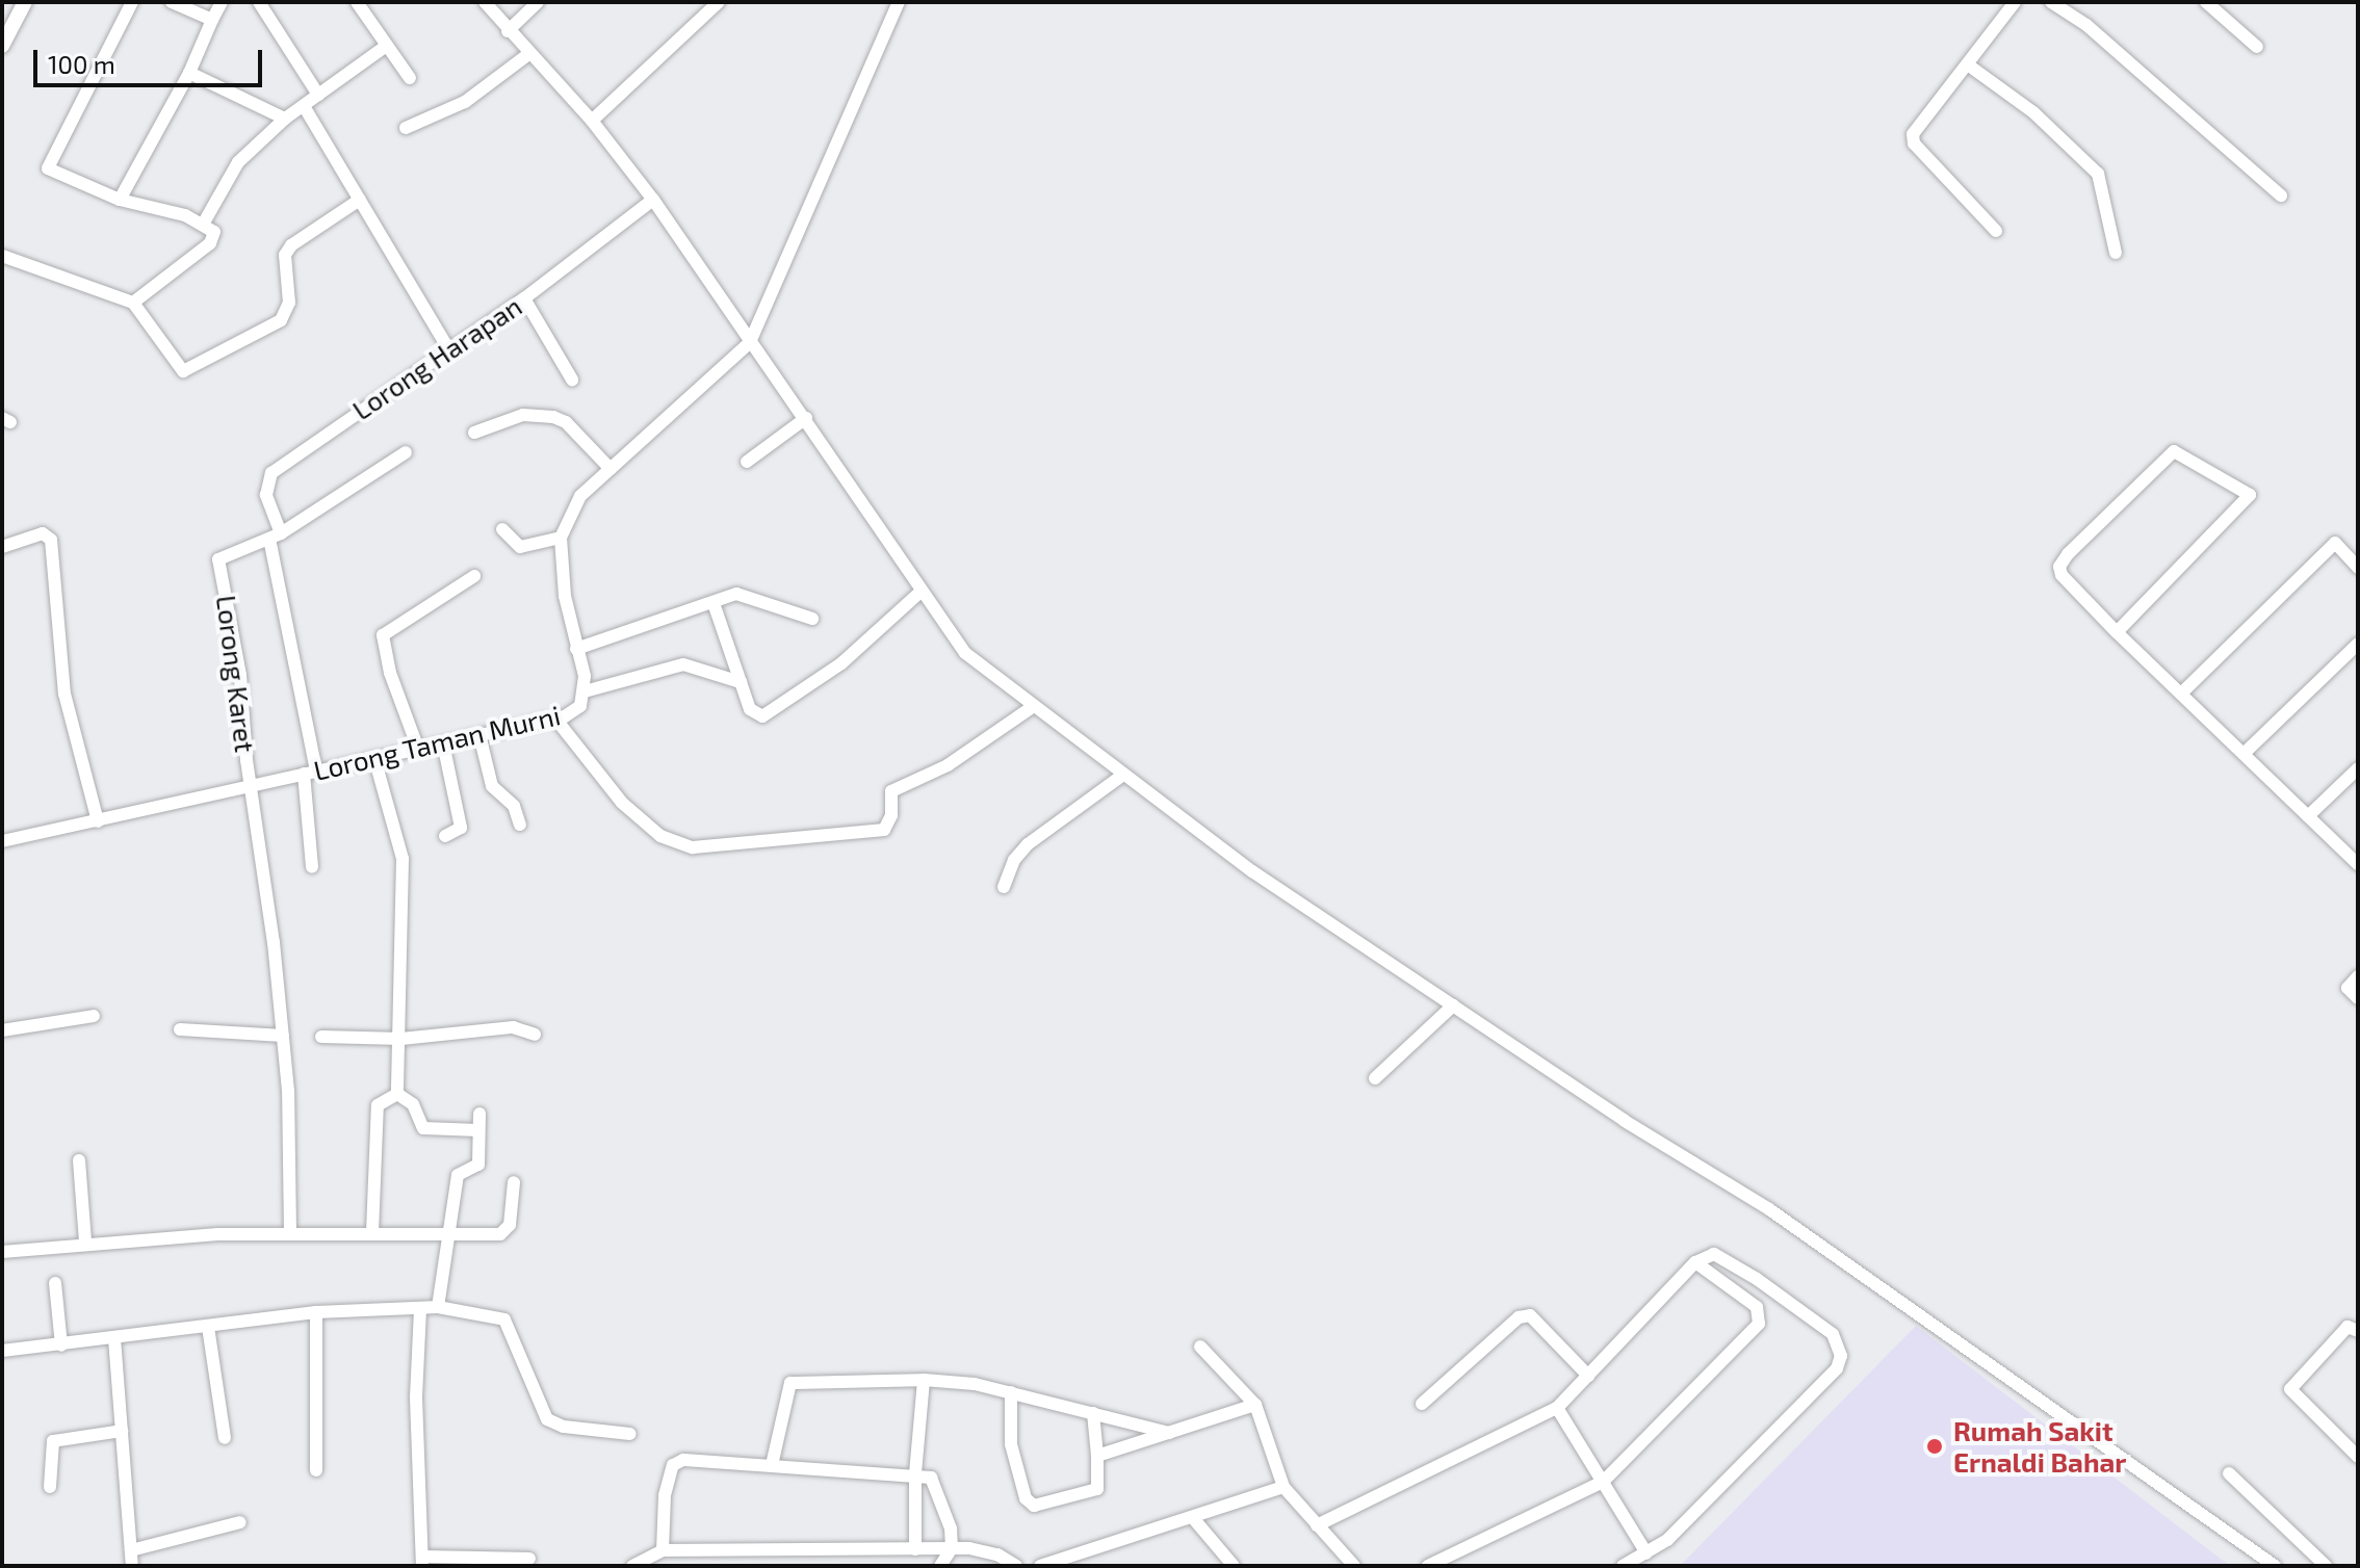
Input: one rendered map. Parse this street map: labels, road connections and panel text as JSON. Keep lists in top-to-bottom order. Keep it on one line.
{"streets":{"street":["Lorong Harapan","Lorong Karet","Lorong Taman Murni"]},"crossings":[["Lorong Harapan","Lorong Karet"],["Lorong Harapan","Lorong Taman Murni"],["Lorong Karet","Lorong Taman Murni"]],"places":["Rumah Sakit Ernaldi Bahar"],"scale_bar":"100 m"}
